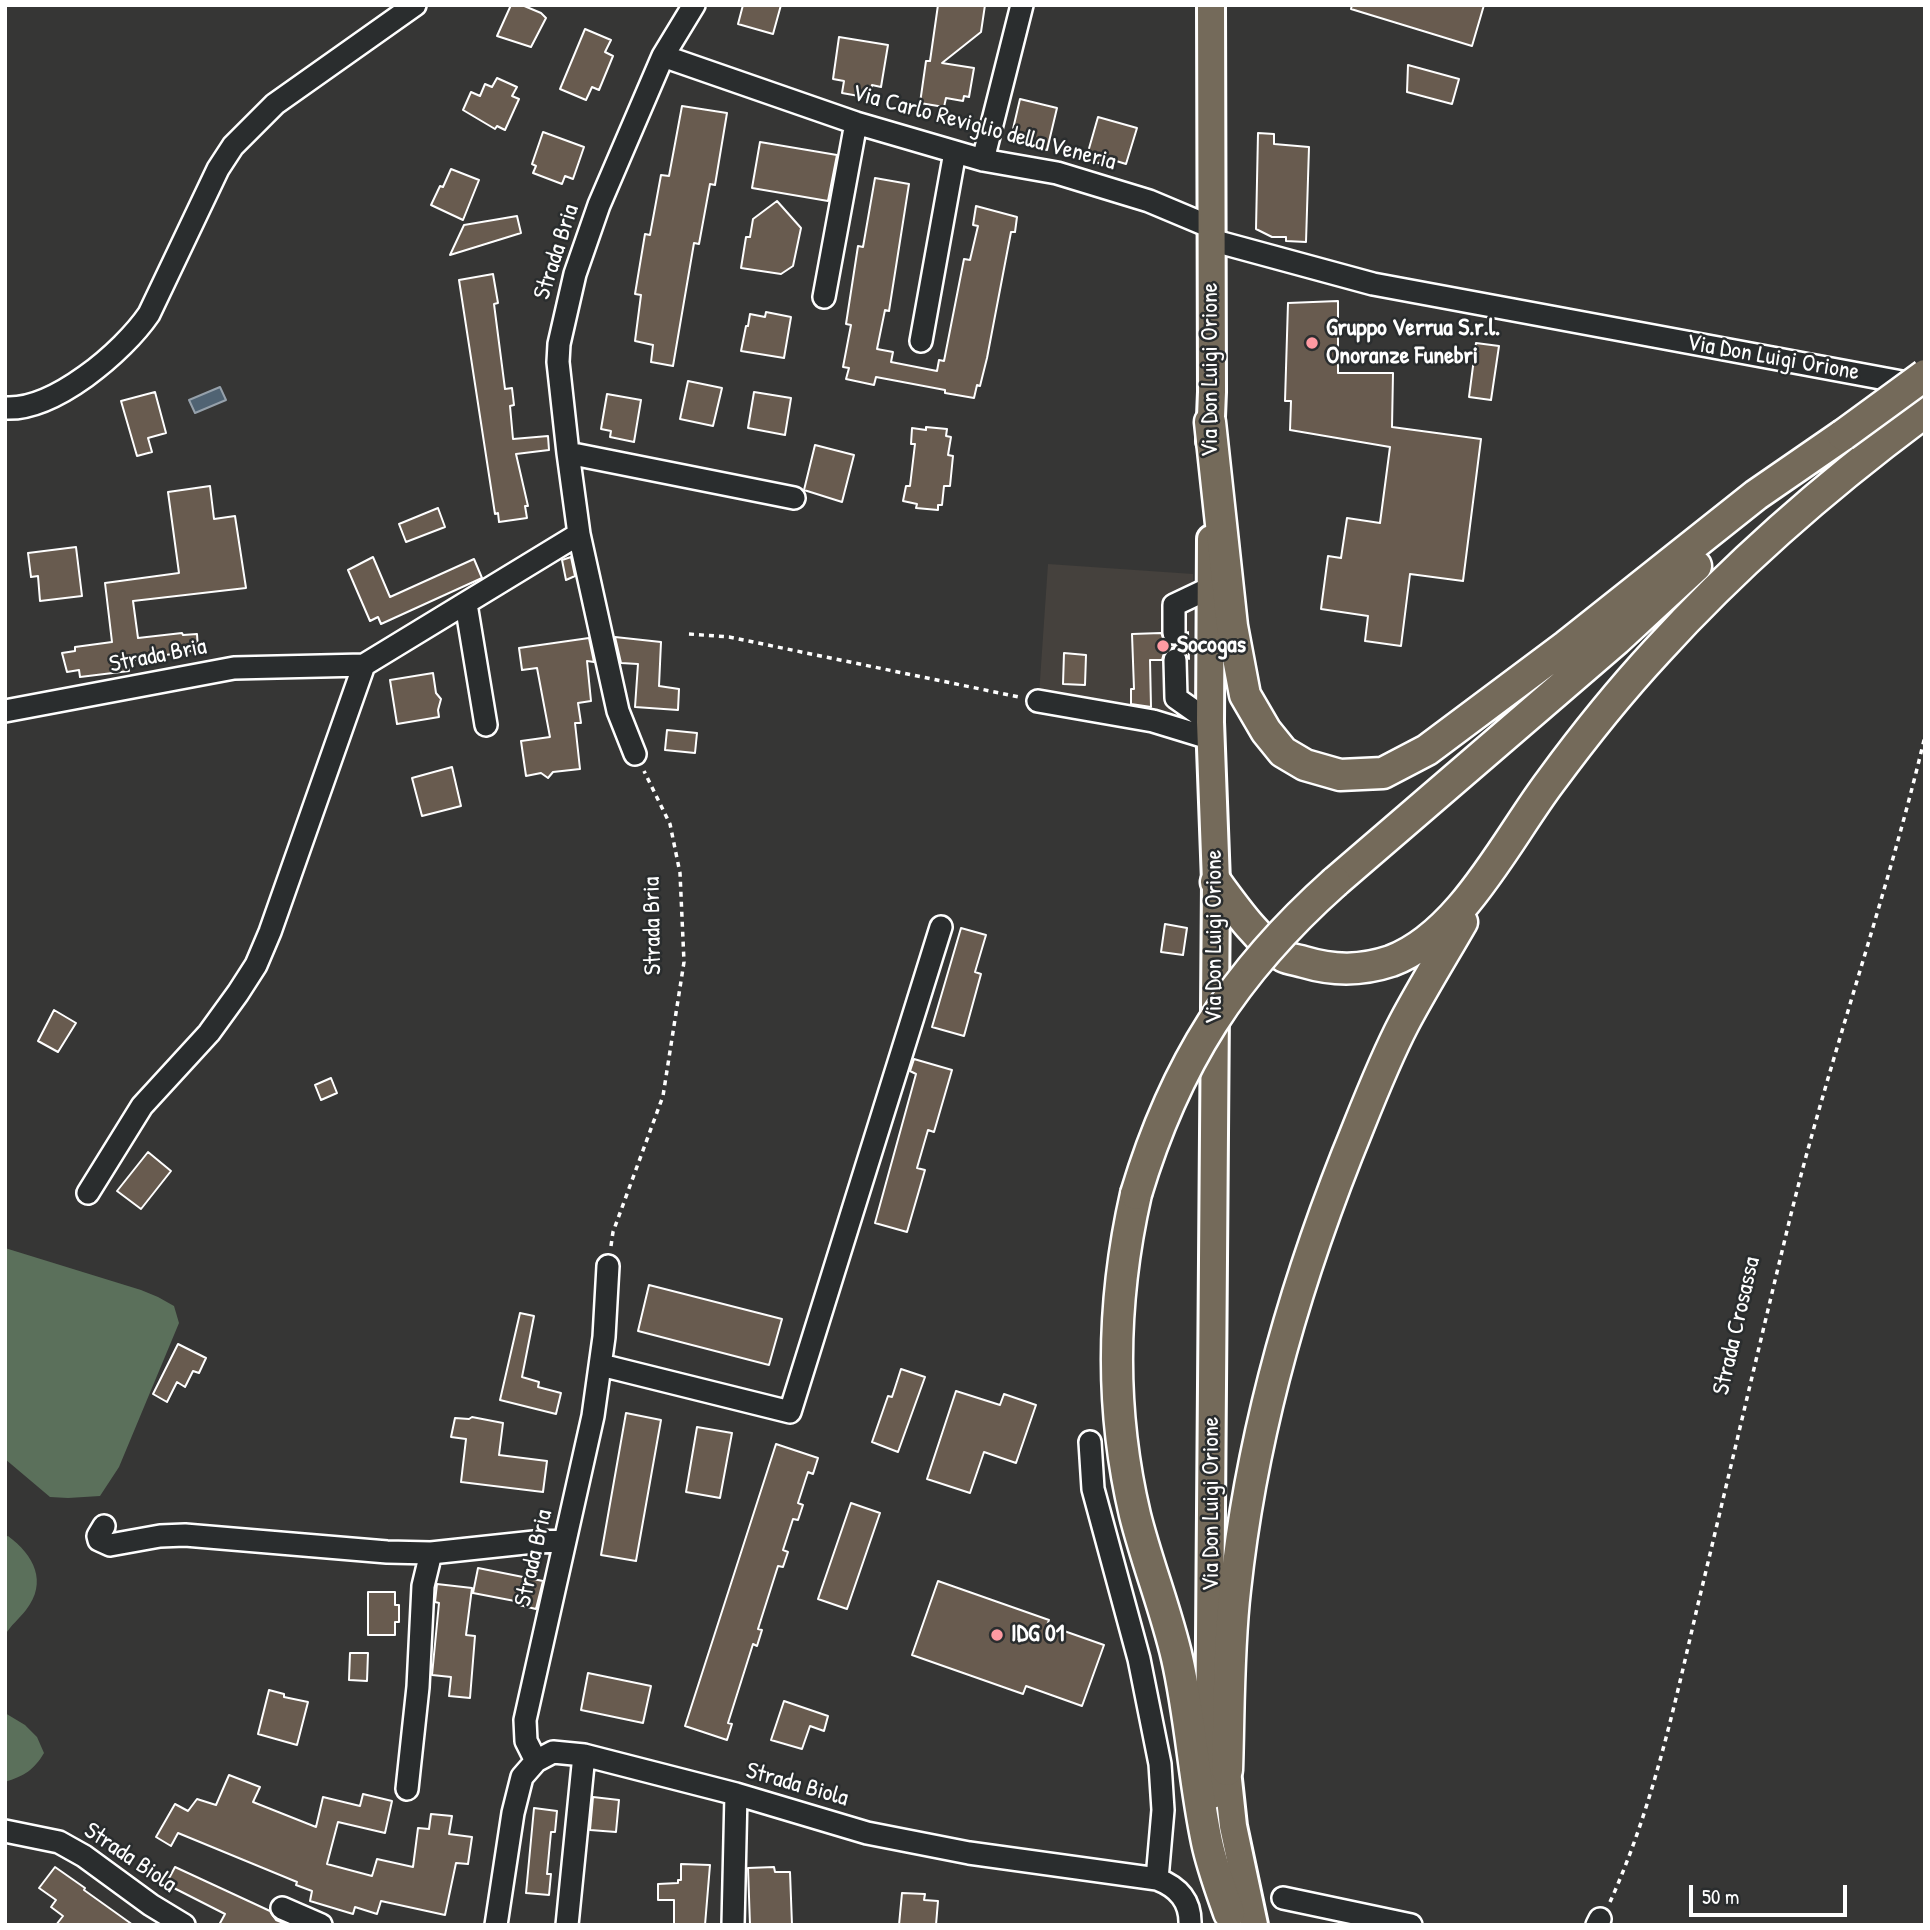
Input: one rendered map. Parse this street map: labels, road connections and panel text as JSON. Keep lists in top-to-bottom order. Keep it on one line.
{"streets":{"main road":["Via Don Luigi Orione"],"street":["Via Carlo Reviglio della Veneria","Strada Bria","Strada Biola"],"path":["Strada Crosassa"]},"crossings":[["Via Carlo Reviglio della Veneria","Strada Bria"],["Via Carlo Reviglio della Veneria","Via Don Luigi Orione"],["Strada Bria","Strada Biola"]],"places":["Gruppo Verrua S.r.l. Onoranze Funebri","Socogas","IDG 01"],"scale_bar":"50 m"}
